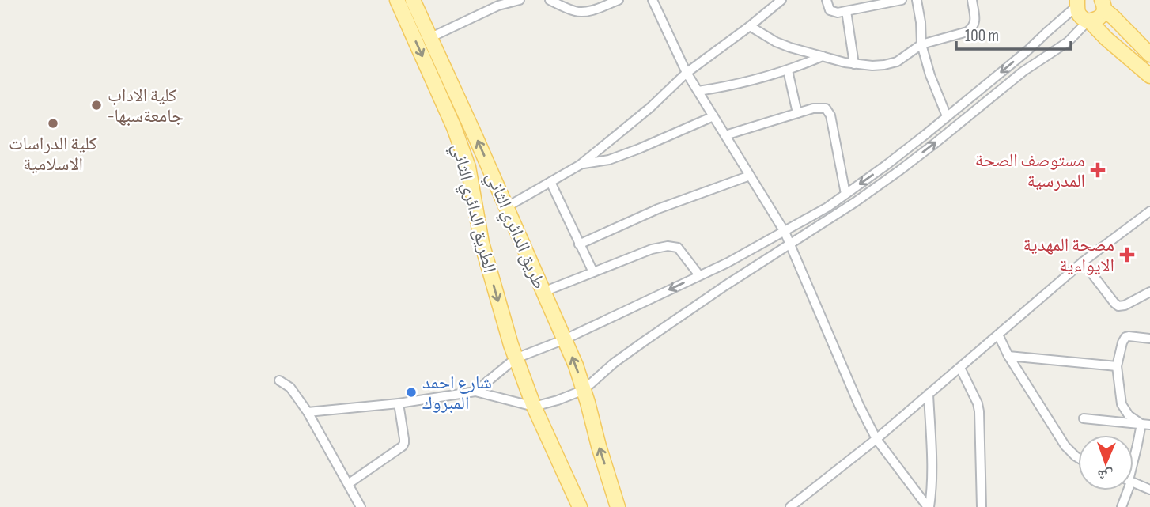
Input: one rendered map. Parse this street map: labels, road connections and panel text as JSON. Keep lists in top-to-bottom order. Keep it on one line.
{"streets":{"main road":["الطريق الدائري الثاني","طريق الدائري الثاني"]},"one_way":["الطريق الدائري الثاني","طريق الدائري الثاني"],"places":{"other":["كلية الاداب -جامعةسبها","كلية الدراسات الاسلامية","شارع احمد المبروك"],"health":["مستوصف الصحة المدرسية","مصحة المهدية الايواءية"]},"scale_bar":"100 m","north":"bottom"}
